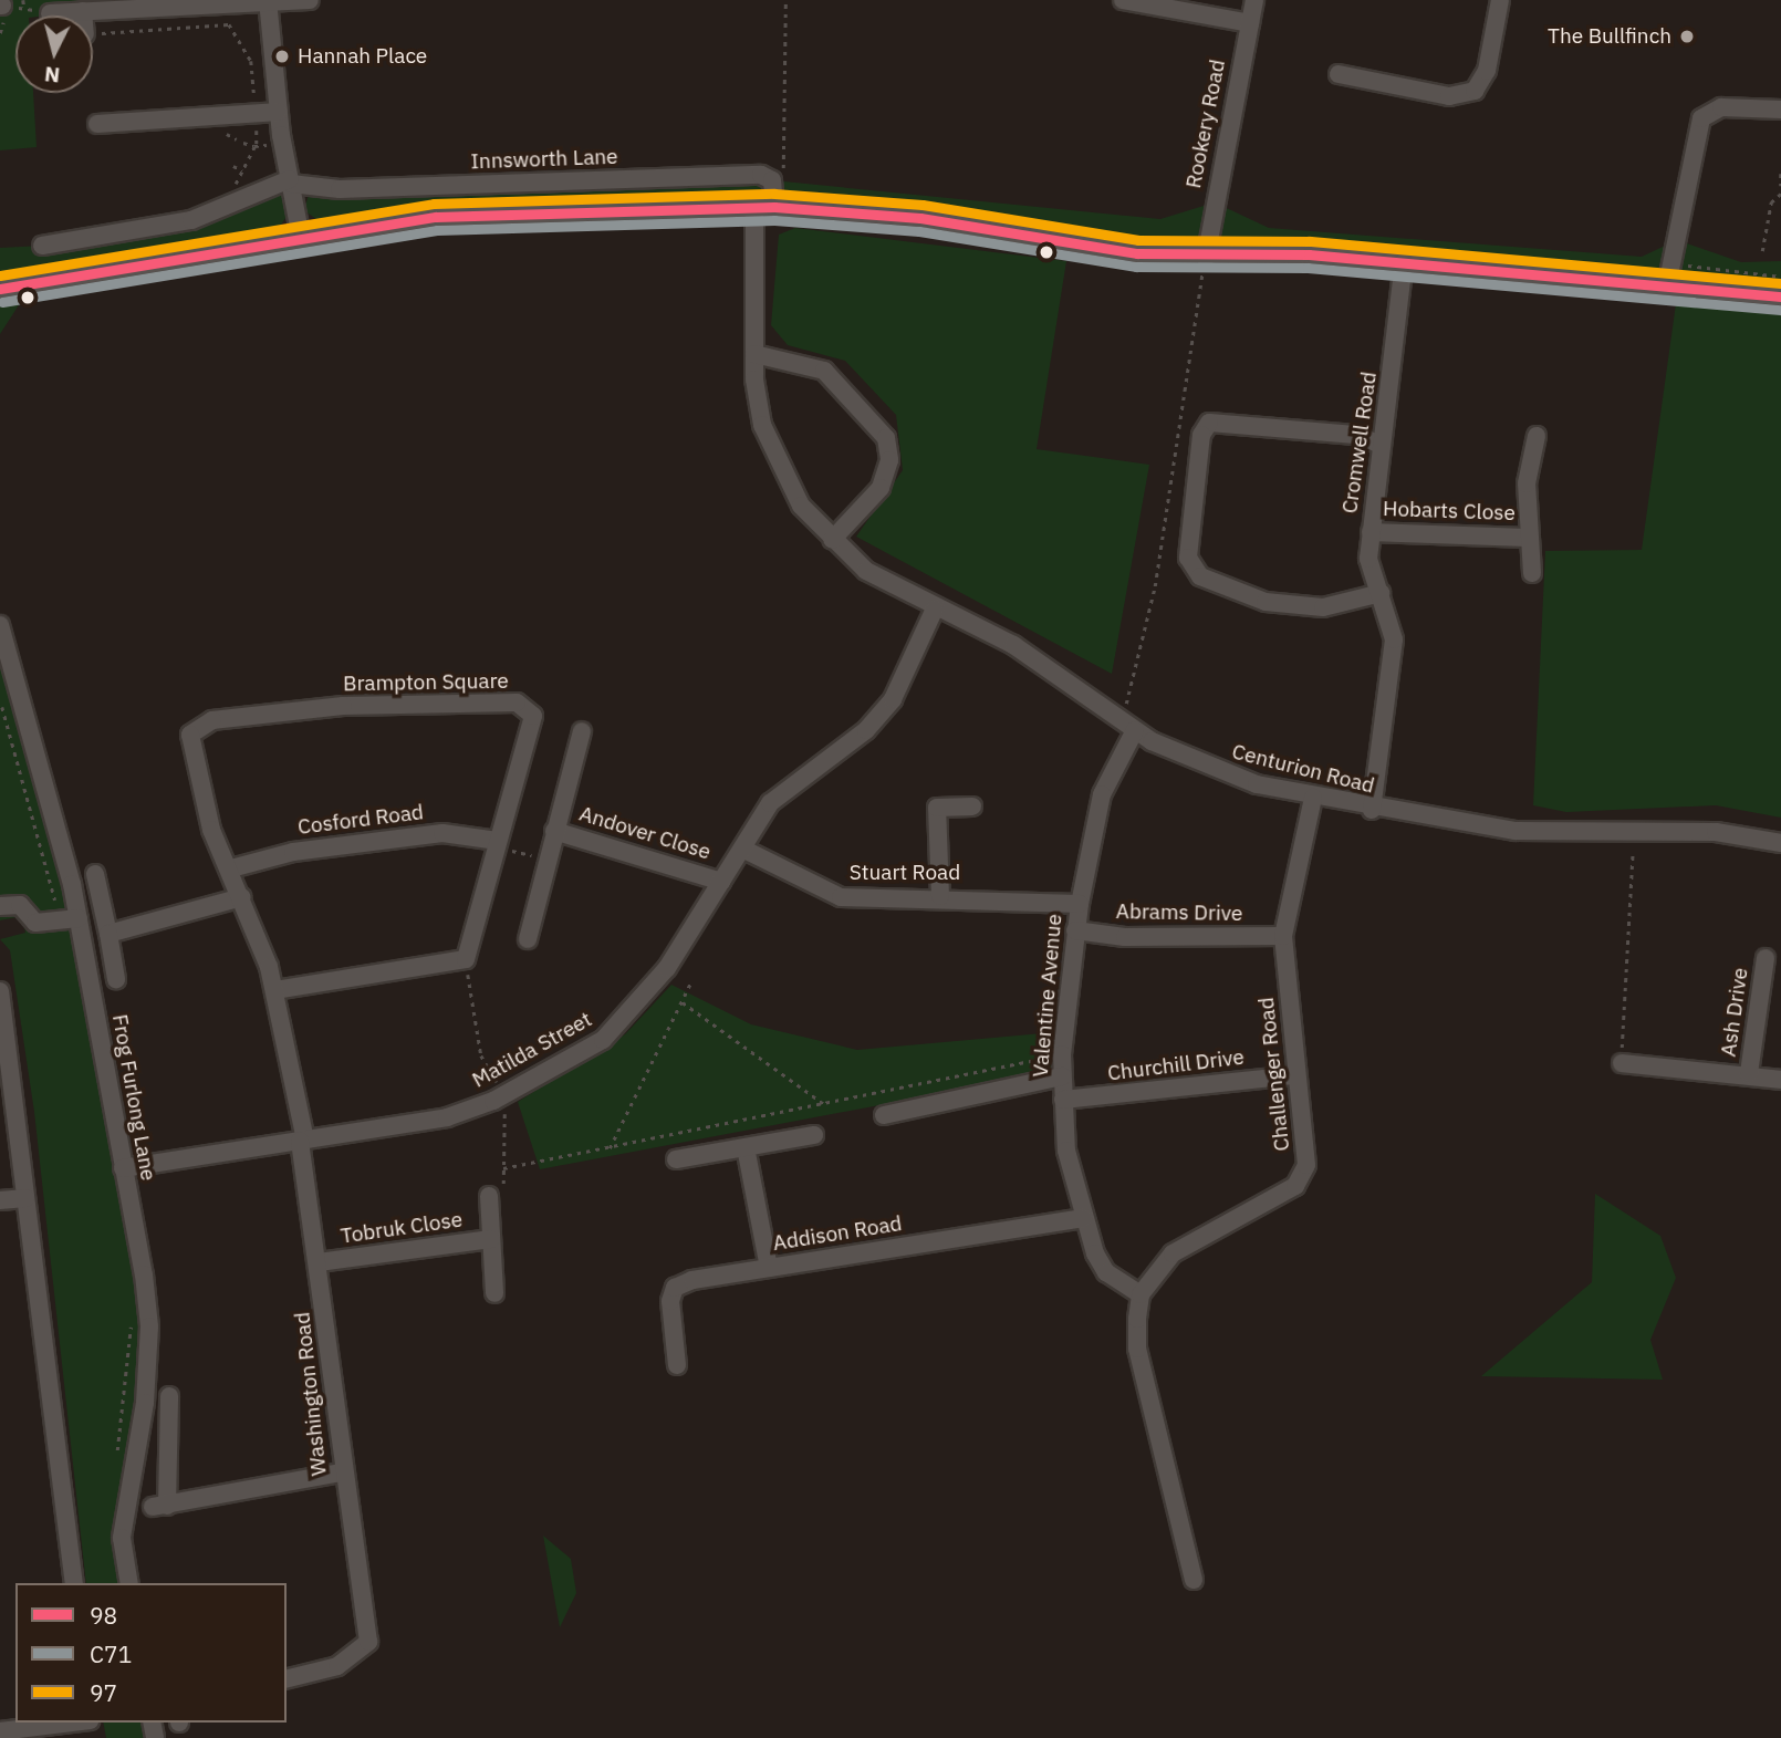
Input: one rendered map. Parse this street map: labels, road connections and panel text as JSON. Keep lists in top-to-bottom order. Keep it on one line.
{"streets":{"street":["Rookery Road","Innsworth Lane","Cromwell Road","Hobarts Close","Brampton Square","Centurion Road","Cosford Road","Andover Close","Stuart Road","Abrams Drive","Valentine Avenue","Ash Drive","Matilda Street","Churchill Drive","Challenger Road","Frog Furlong Lane","Tobruk Close","Addison Road","Washington Road"]},"crossings":[["Cromwell Road","Hobarts Close"],["Cromwell Road","Centurion Road"],["Brampton Square","Cosford Road"],["Brampton Square","Matilda Street"],["Brampton Square","Washington Road"],["Centurion Road","Valentine Avenue"],["Centurion Road","Matilda Street"],["Centurion Road","Challenger Road"],["Andover Close","Matilda Street"],["Stuart Road","Valentine Avenue"],["Stuart Road","Matilda Street"],["Abrams Drive","Valentine Avenue"],["Abrams Drive","Challenger Road"],["Valentine Avenue","Churchill Drive"],["Valentine Avenue","Challenger Road"],["Valentine Avenue","Addison Road"],["Matilda Street","Frog Furlong Lane"],["Matilda Street","Washington Road"],["Churchill Drive","Challenger Road"],["Tobruk Close","Washington Road"]],"places":["The Bullfinch","Hannah Place"],"lines":["transit line 97","transit line 98","transit line C71"],"legend":["98","C71","97"],"north":"bottom"}
